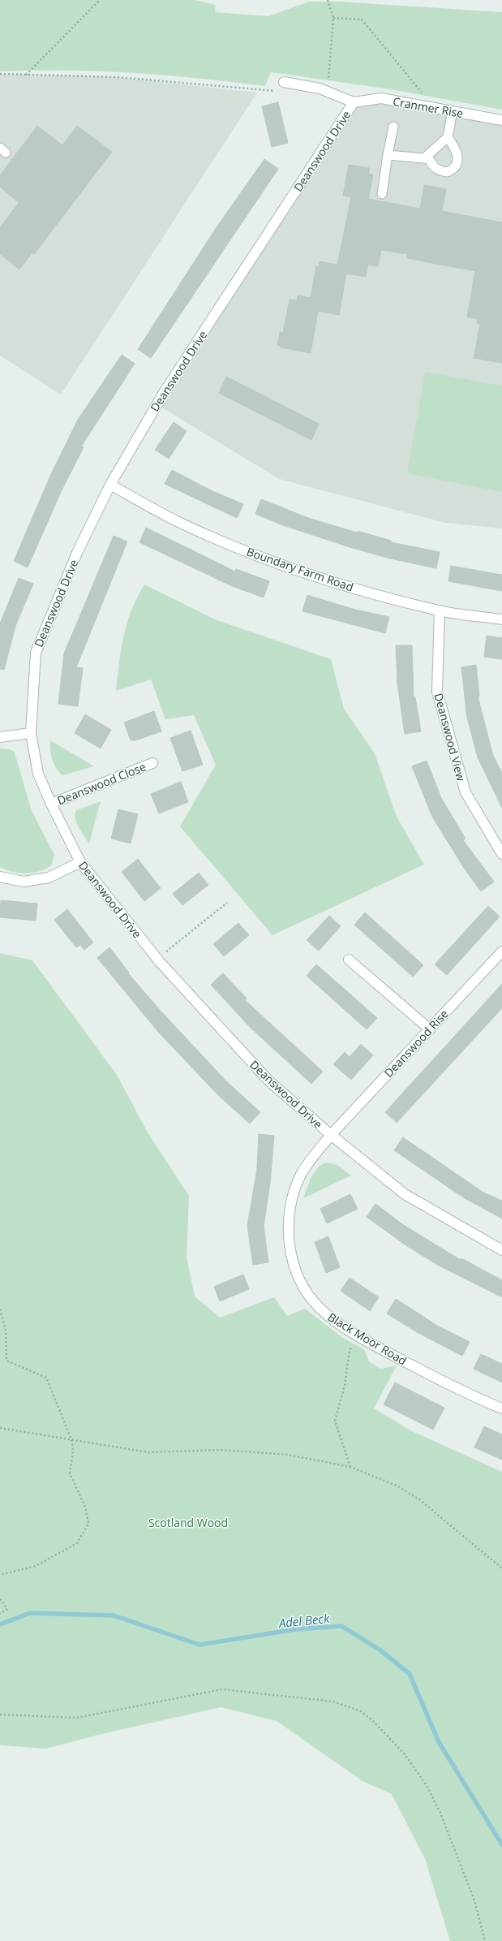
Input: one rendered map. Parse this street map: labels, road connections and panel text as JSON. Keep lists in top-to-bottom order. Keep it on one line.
{"streets":{"street":["Cranmer Rise","Deanswood Drive","Boundary Farm Road","Deanswood View","Deanswood Close","Deanswood Rise","Black Moor Road"]},"crossings":[["Cranmer Rise","Deanswood Drive"],["Deanswood Drive","Boundary Farm Road"],["Deanswood Drive","Deanswood Close"],["Deanswood Drive","Deanswood Rise"],["Deanswood Drive","Black Moor Road"],["Boundary Farm Road","Deanswood View"],["Deanswood Rise","Black Moor Road"]],"water":["Adel Beck"],"parks":["Scotland Wood"]}
